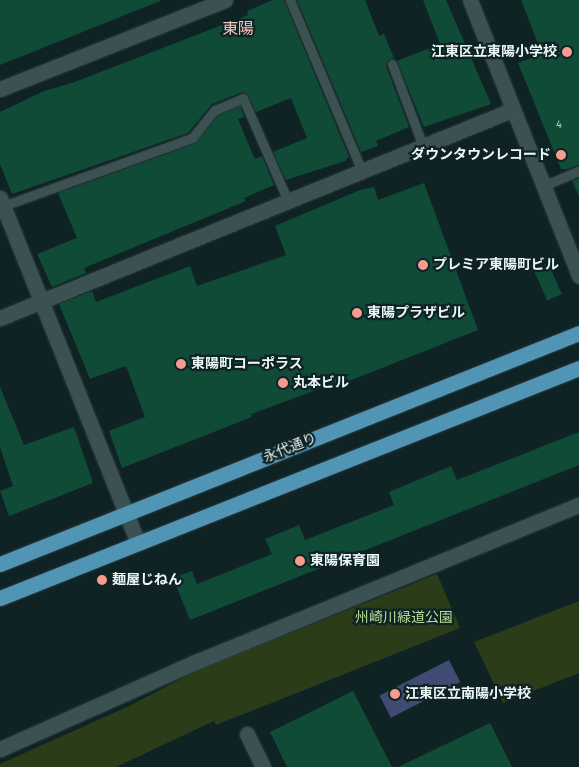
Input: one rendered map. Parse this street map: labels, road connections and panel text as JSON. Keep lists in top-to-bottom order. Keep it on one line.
{"streets":{"main road":["永代通り"]},"districts":["東陽"],"parks":["州崎川緑道公園"],"places":["江東区立東陽小学校","ダウンタウンレコード","プレミア東陽町ビル","東陽プラザビル","東陽町コーポラス","丸本ビル","東陽保育園","麺屋じねん","江東区立南陽小学校"],"house_numbers":["4"]}
